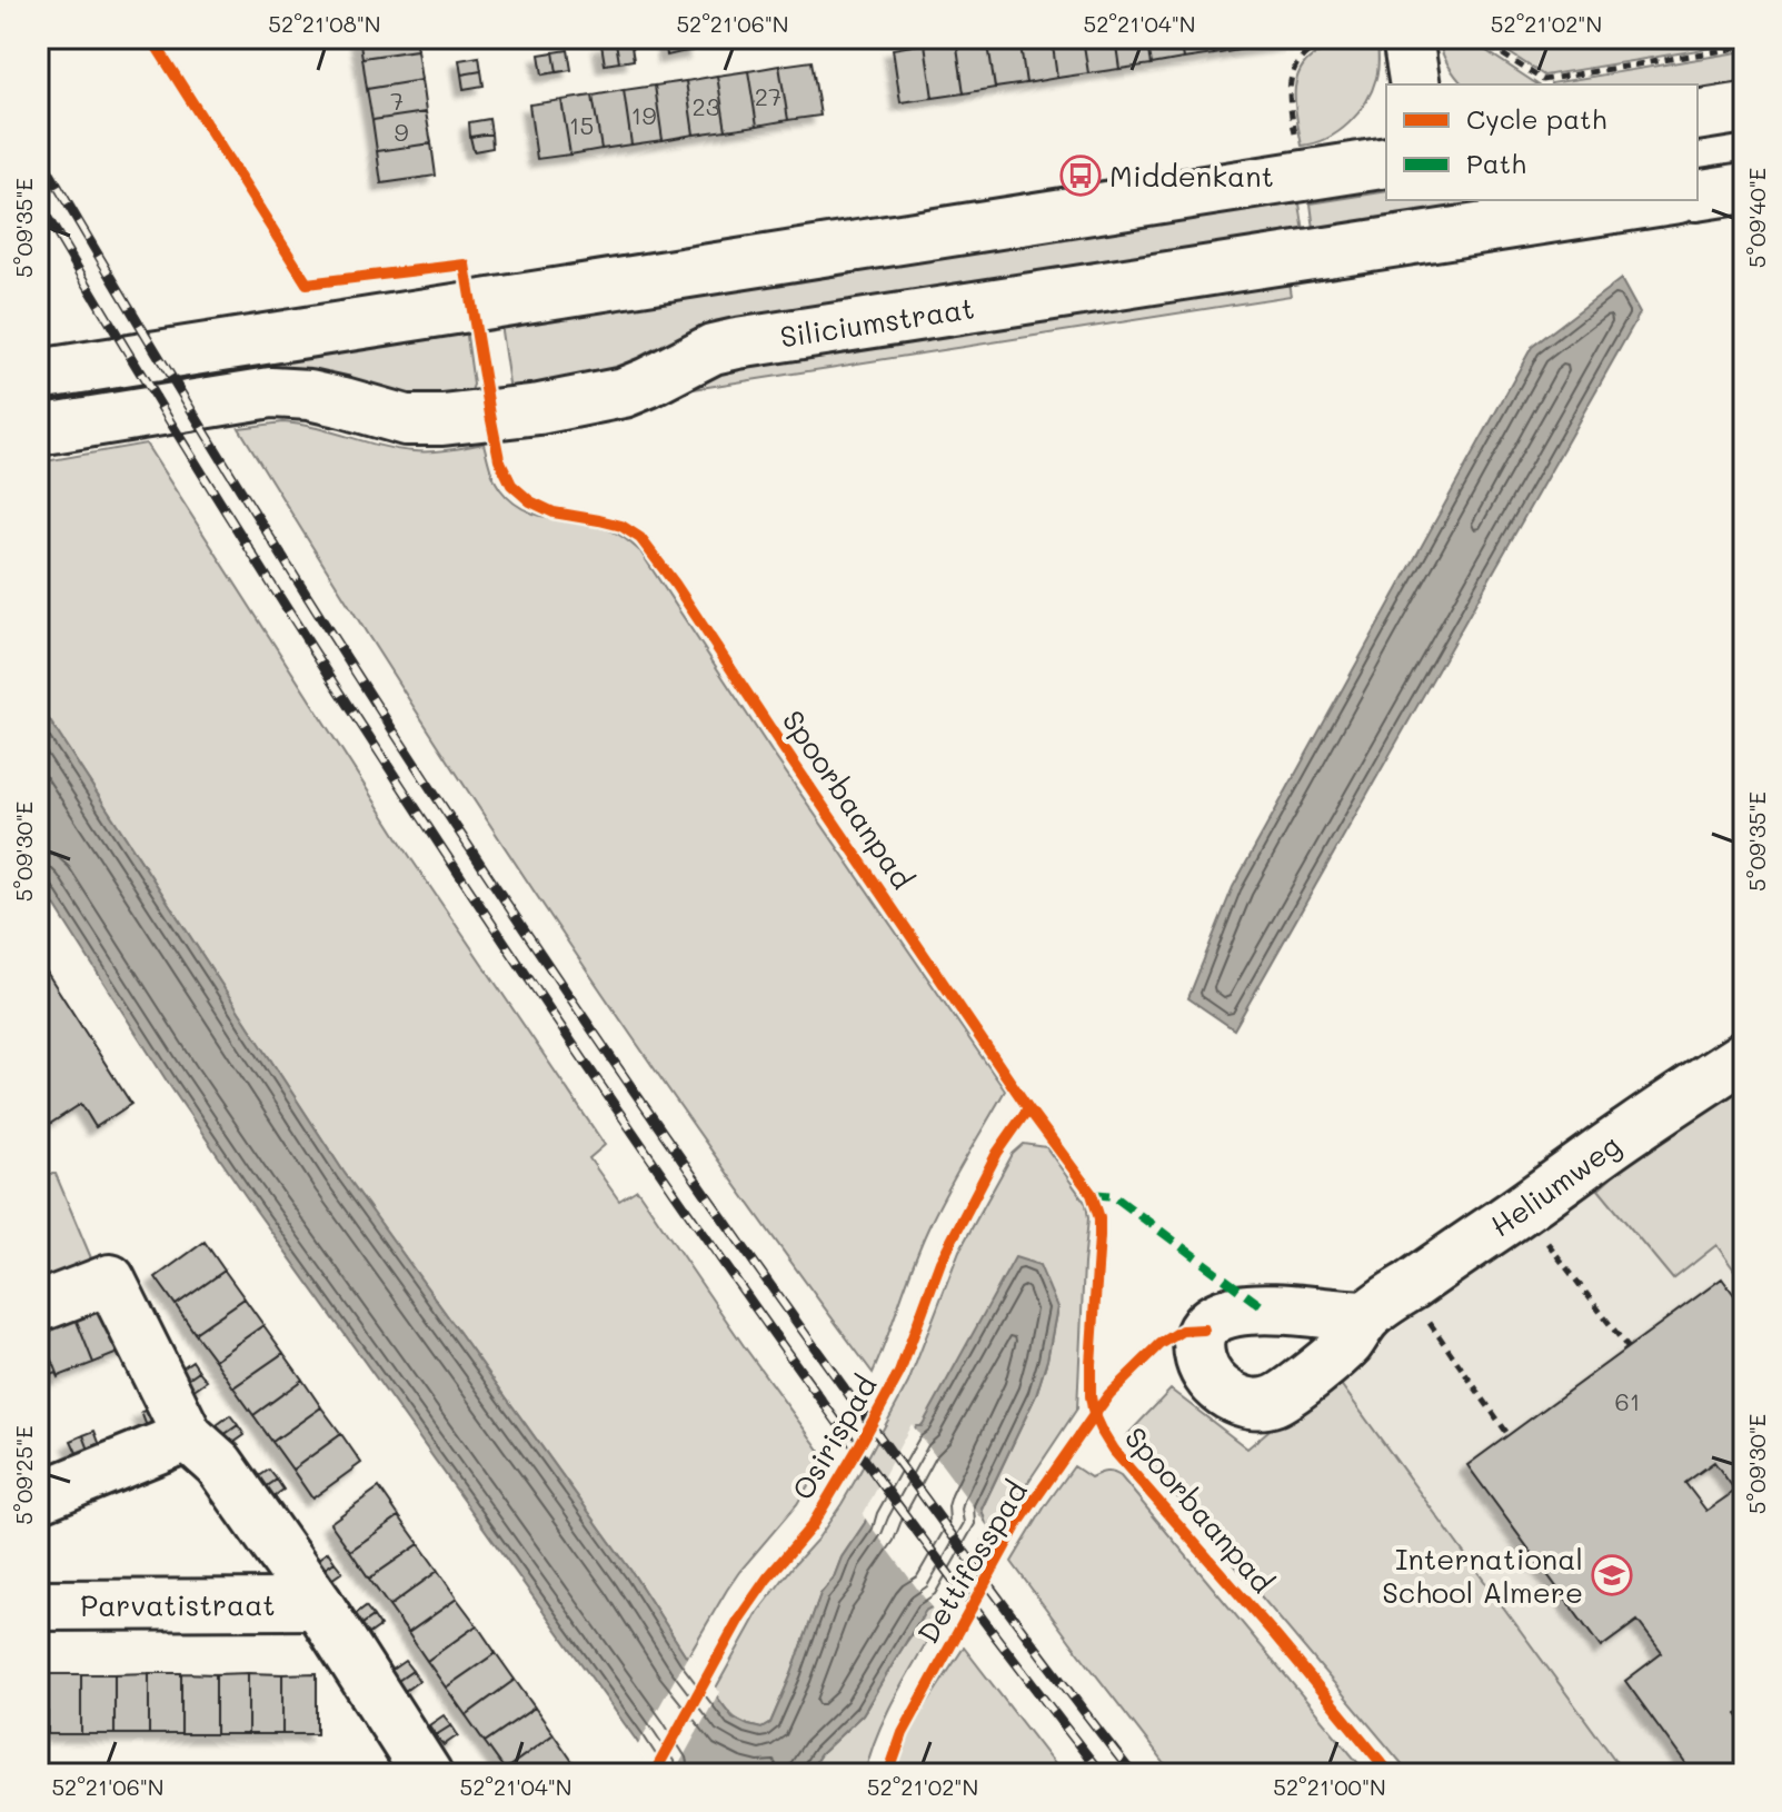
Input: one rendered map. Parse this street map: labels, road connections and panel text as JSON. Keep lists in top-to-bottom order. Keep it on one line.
{"streets":{"street":["Siliciumstraat","Heliumweg","Parvatistraat"],"cycle path":["Spoorbaanpad","Osirispad","Dettifosspad"]},"places":{"bus stop":["Middenkant"],"school or university":["International School Almere"]},"house_numbers":["27","7","23","19","15","9","61"],"legend":["Cycle path","Path"],"coordinates":["52°21'08\"N","52°21'06\"N","52°21'04\"N","52°21'02\"N","5°09'40\"E","5°09'35\"E","5°09'30\"E","5°09'25\"E","52°21'00\"N"]}
